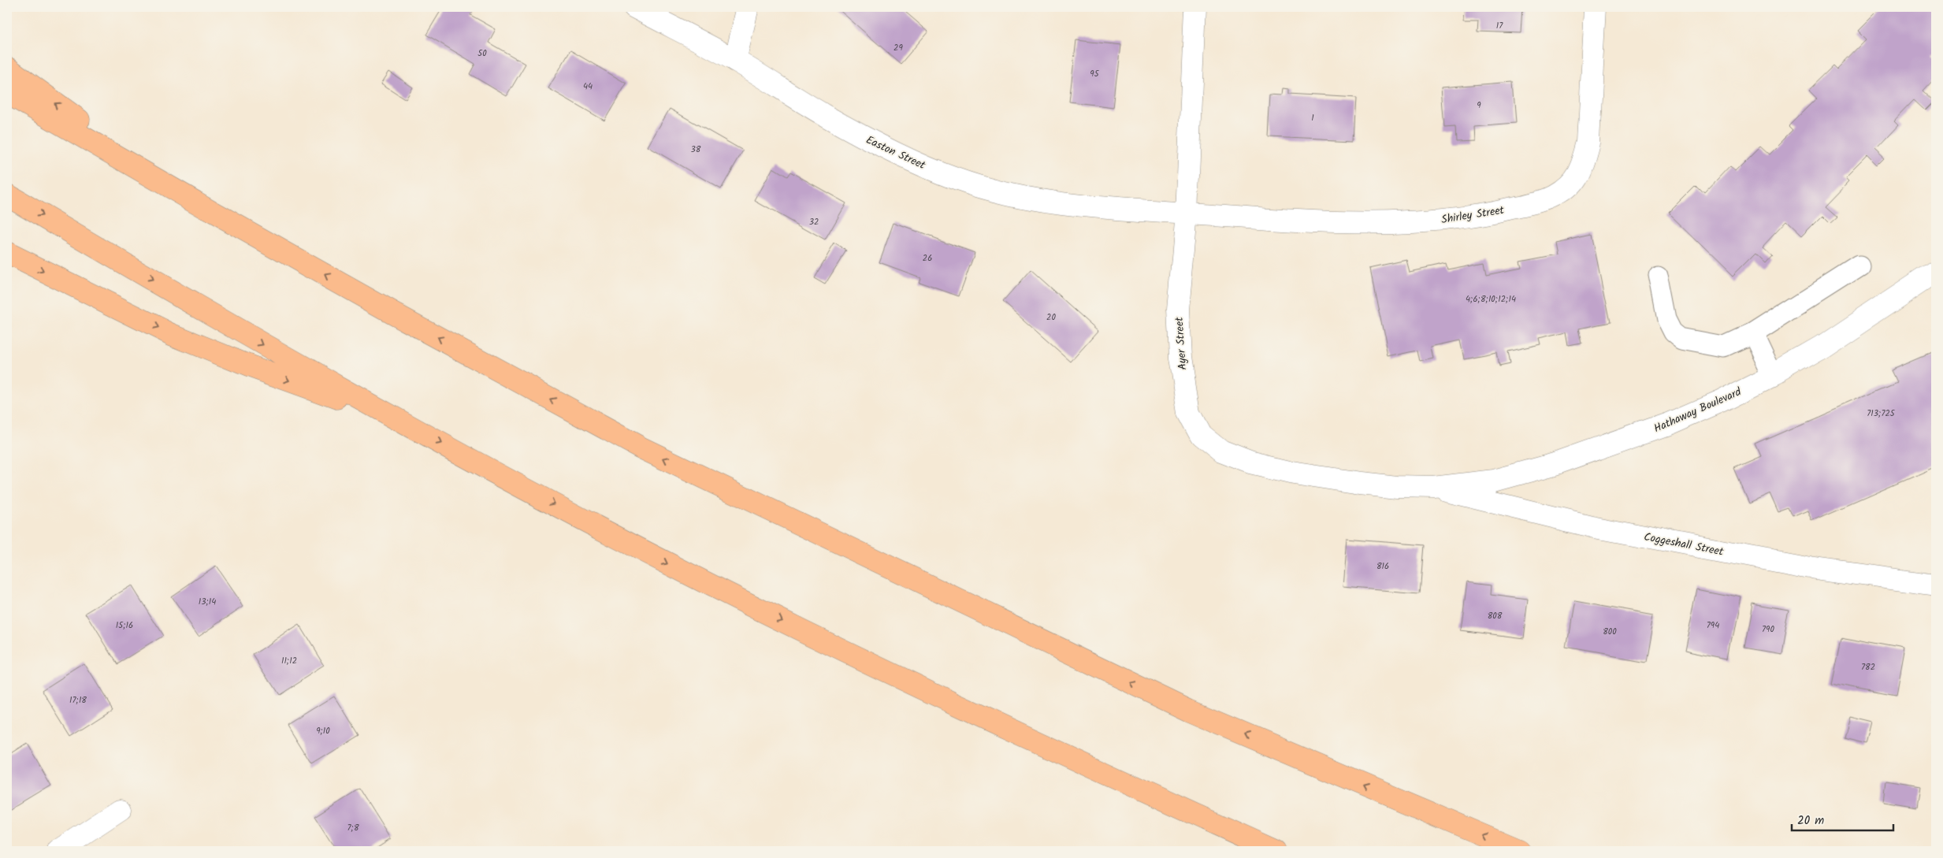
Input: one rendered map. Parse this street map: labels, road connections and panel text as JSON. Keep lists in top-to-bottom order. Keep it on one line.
{"streets":{"street":["Easton Street","Shirley Street","Ayer Street","Hathaway Boulevard","Coggeshall Street"]},"crossings":[["Easton Street","Shirley Street"],["Easton Street","Ayer Street"],["Shirley Street","Ayer Street"],["Ayer Street","Hathaway Boulevard"],["Ayer Street","Coggeshall Street"],["Hathaway Boulevard","Coggeshall Street"]],"house_numbers":["17","29","50","95","44","9","1","38","32","26","4;6;8;10;12;14","20","713;725","816","13;14","808","15;16","794","790","800","11;12","782","17;18","9;10","7;8"],"scale_bar":"20 m"}
